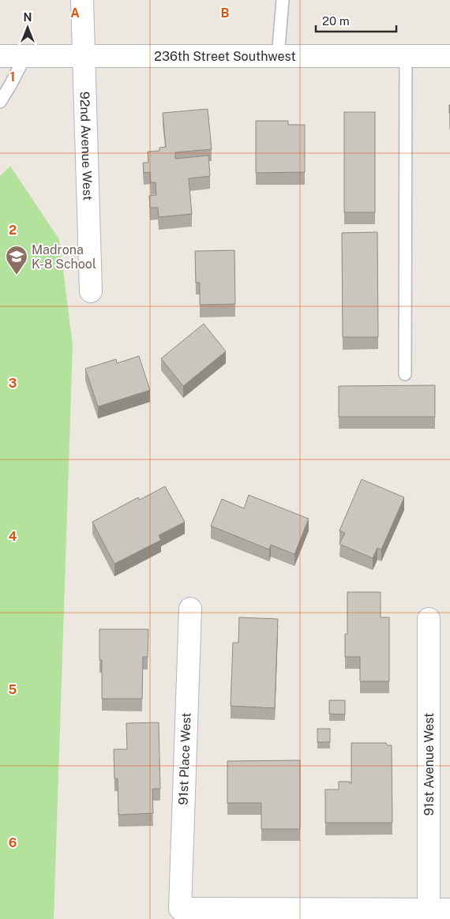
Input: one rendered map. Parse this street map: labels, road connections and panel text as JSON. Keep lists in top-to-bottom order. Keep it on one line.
{"streets":{"street":["236th Street Southwest","92nd Avenue West","91st Place West","91st Avenue West"]},"crossings":[["236th Street Southwest","92nd Avenue West"],["91st Place West","91st Avenue West"]],"places":{"school or university":["Madrona K-8 School"]},"scale_bar":"20 m","north":"top","grid":{"columns":["A","B"],"rows":["1","2","3","4","5","6"]}}
